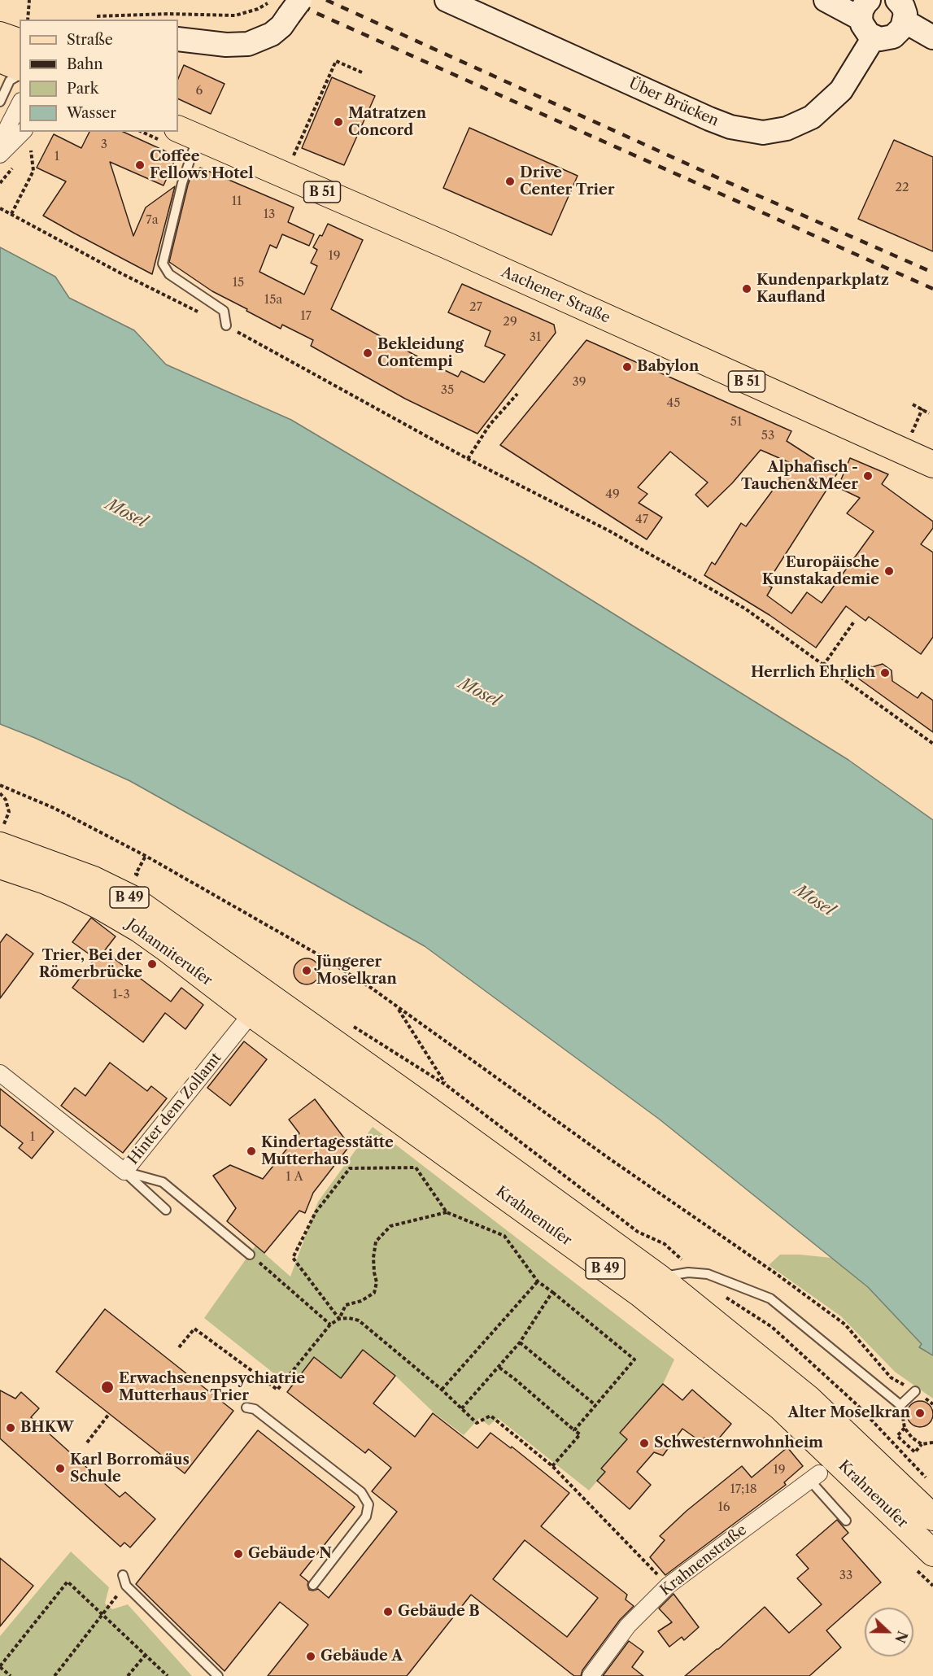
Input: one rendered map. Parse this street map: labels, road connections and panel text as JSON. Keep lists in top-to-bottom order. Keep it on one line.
{"streets":{"main road":["B 51","Aachener Straße","B 49","Johanniterufer","Krahnenufer"],"street":["Über Brücken","Hinter dem Zollamt","Krahnenstraße"]},"crossings":[["Johanniterufer","Krahnenufer"],["Hinter dem Zollamt","Krahnenufer"]],"water":["Mosel"],"places":["Matratzen Concord","Coffee Fellows Hotel","Drive Center Trier","Kundenparkplatz Kaufland","Bekleidung Contempi","Babylon","Alphafisch - Tauchen&Meer","Europäische Kunstakademie","Herrlich Ehrlich","Trier, Bei der Römerbrücke","Jüngerer Moselkran","Kindertagesstätte Mutterhaus","Erwachsenenpsychiatrie Mutterhaus Trier","Alter Moselkran","BHKW","Schwesternwohnheim","Karl Borromäus Schule","Gebäude N","Gebäude B","Gebäude A"],"house_numbers":["6","3","1","22","11","13","7a","19","15","15a","27","17","29","31","39","35","45","51","53","49","47","1-3","1","1 A","19","17;18","16","33"],"legend":["Straße","Bahn","Park","Wasser"],"north":"right"}
